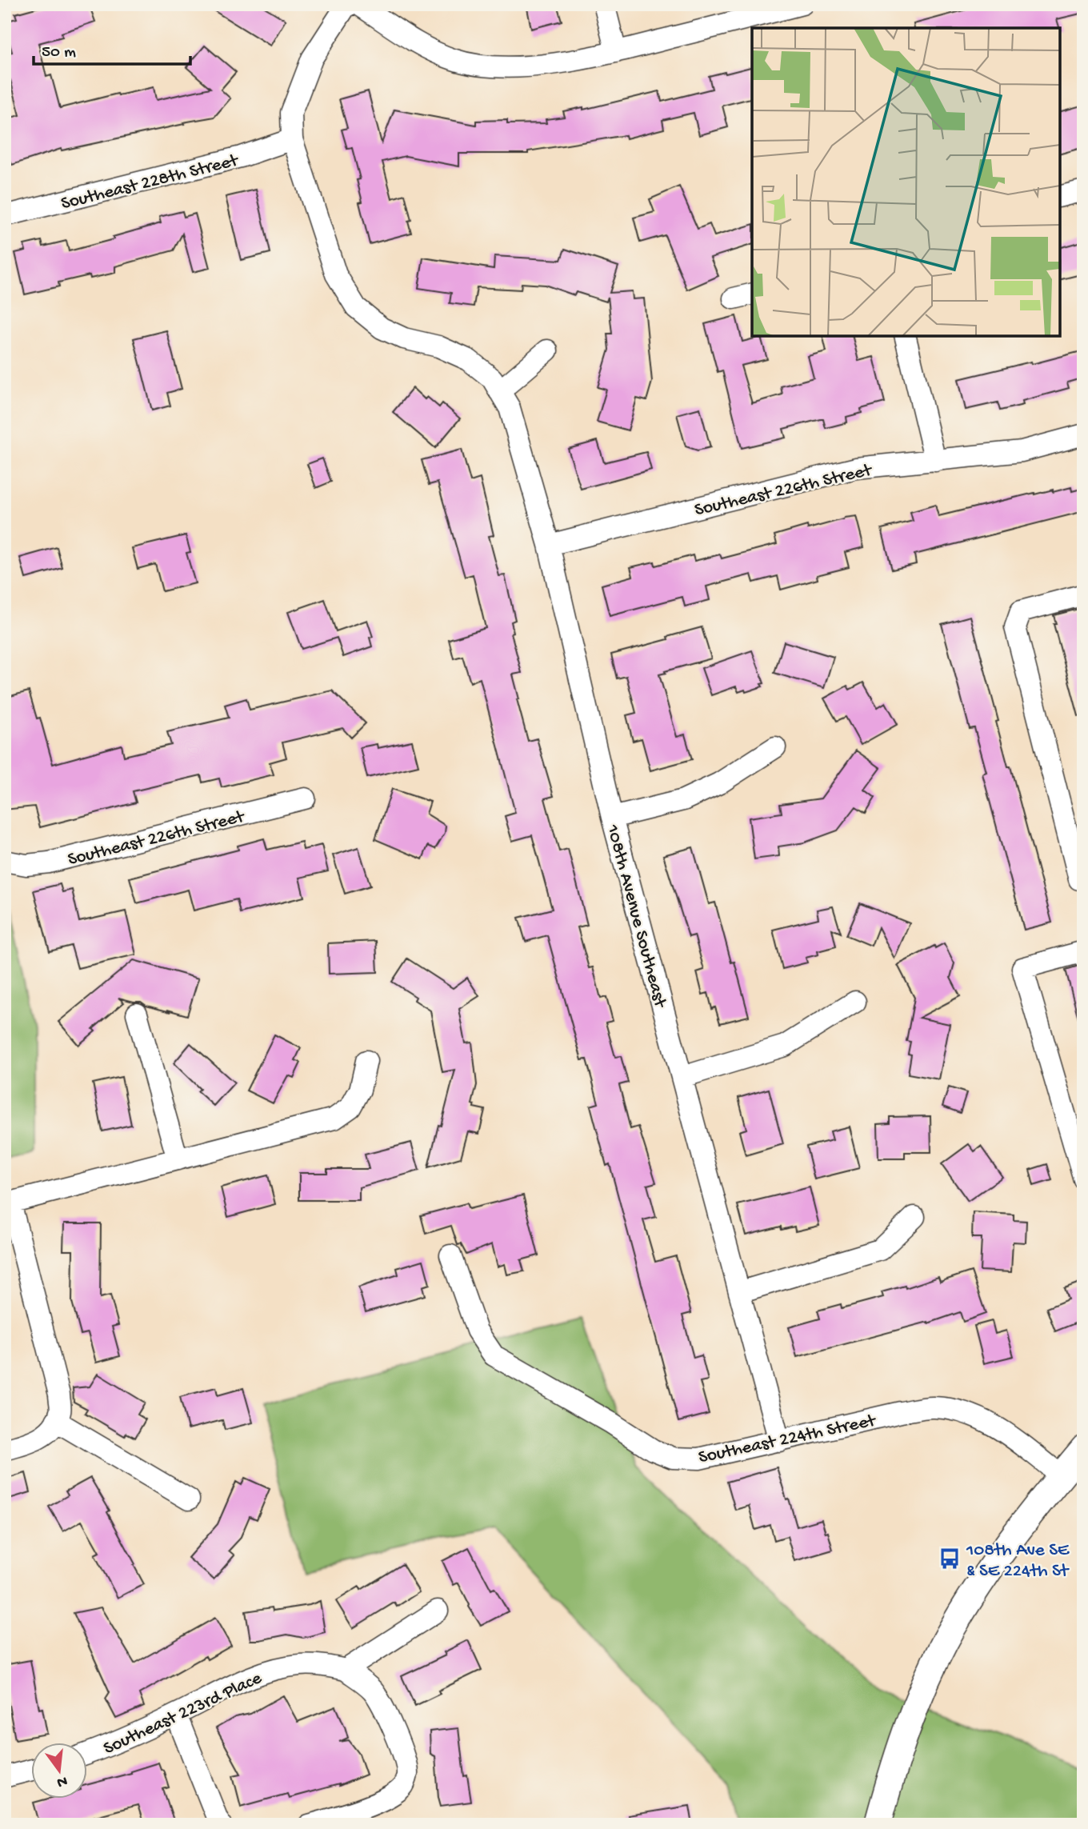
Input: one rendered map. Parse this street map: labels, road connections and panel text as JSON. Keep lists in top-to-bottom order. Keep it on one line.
{"streets":{"street":["Southeast 228th Street","Southeast 226th Street","108th Avenue Southeast","Southeast 224th Street","Southeast 223rd Place"]},"crossings":[["Southeast 228th Street","108th Avenue Southeast"],["Southeast 226th Street","108th Avenue Southeast"],["108th Avenue Southeast","Southeast 224th Street"]],"places":{"bus stop":["108th Ave SE & SE 224th St"]},"scale_bar":"50 m","north":"bottom"}
